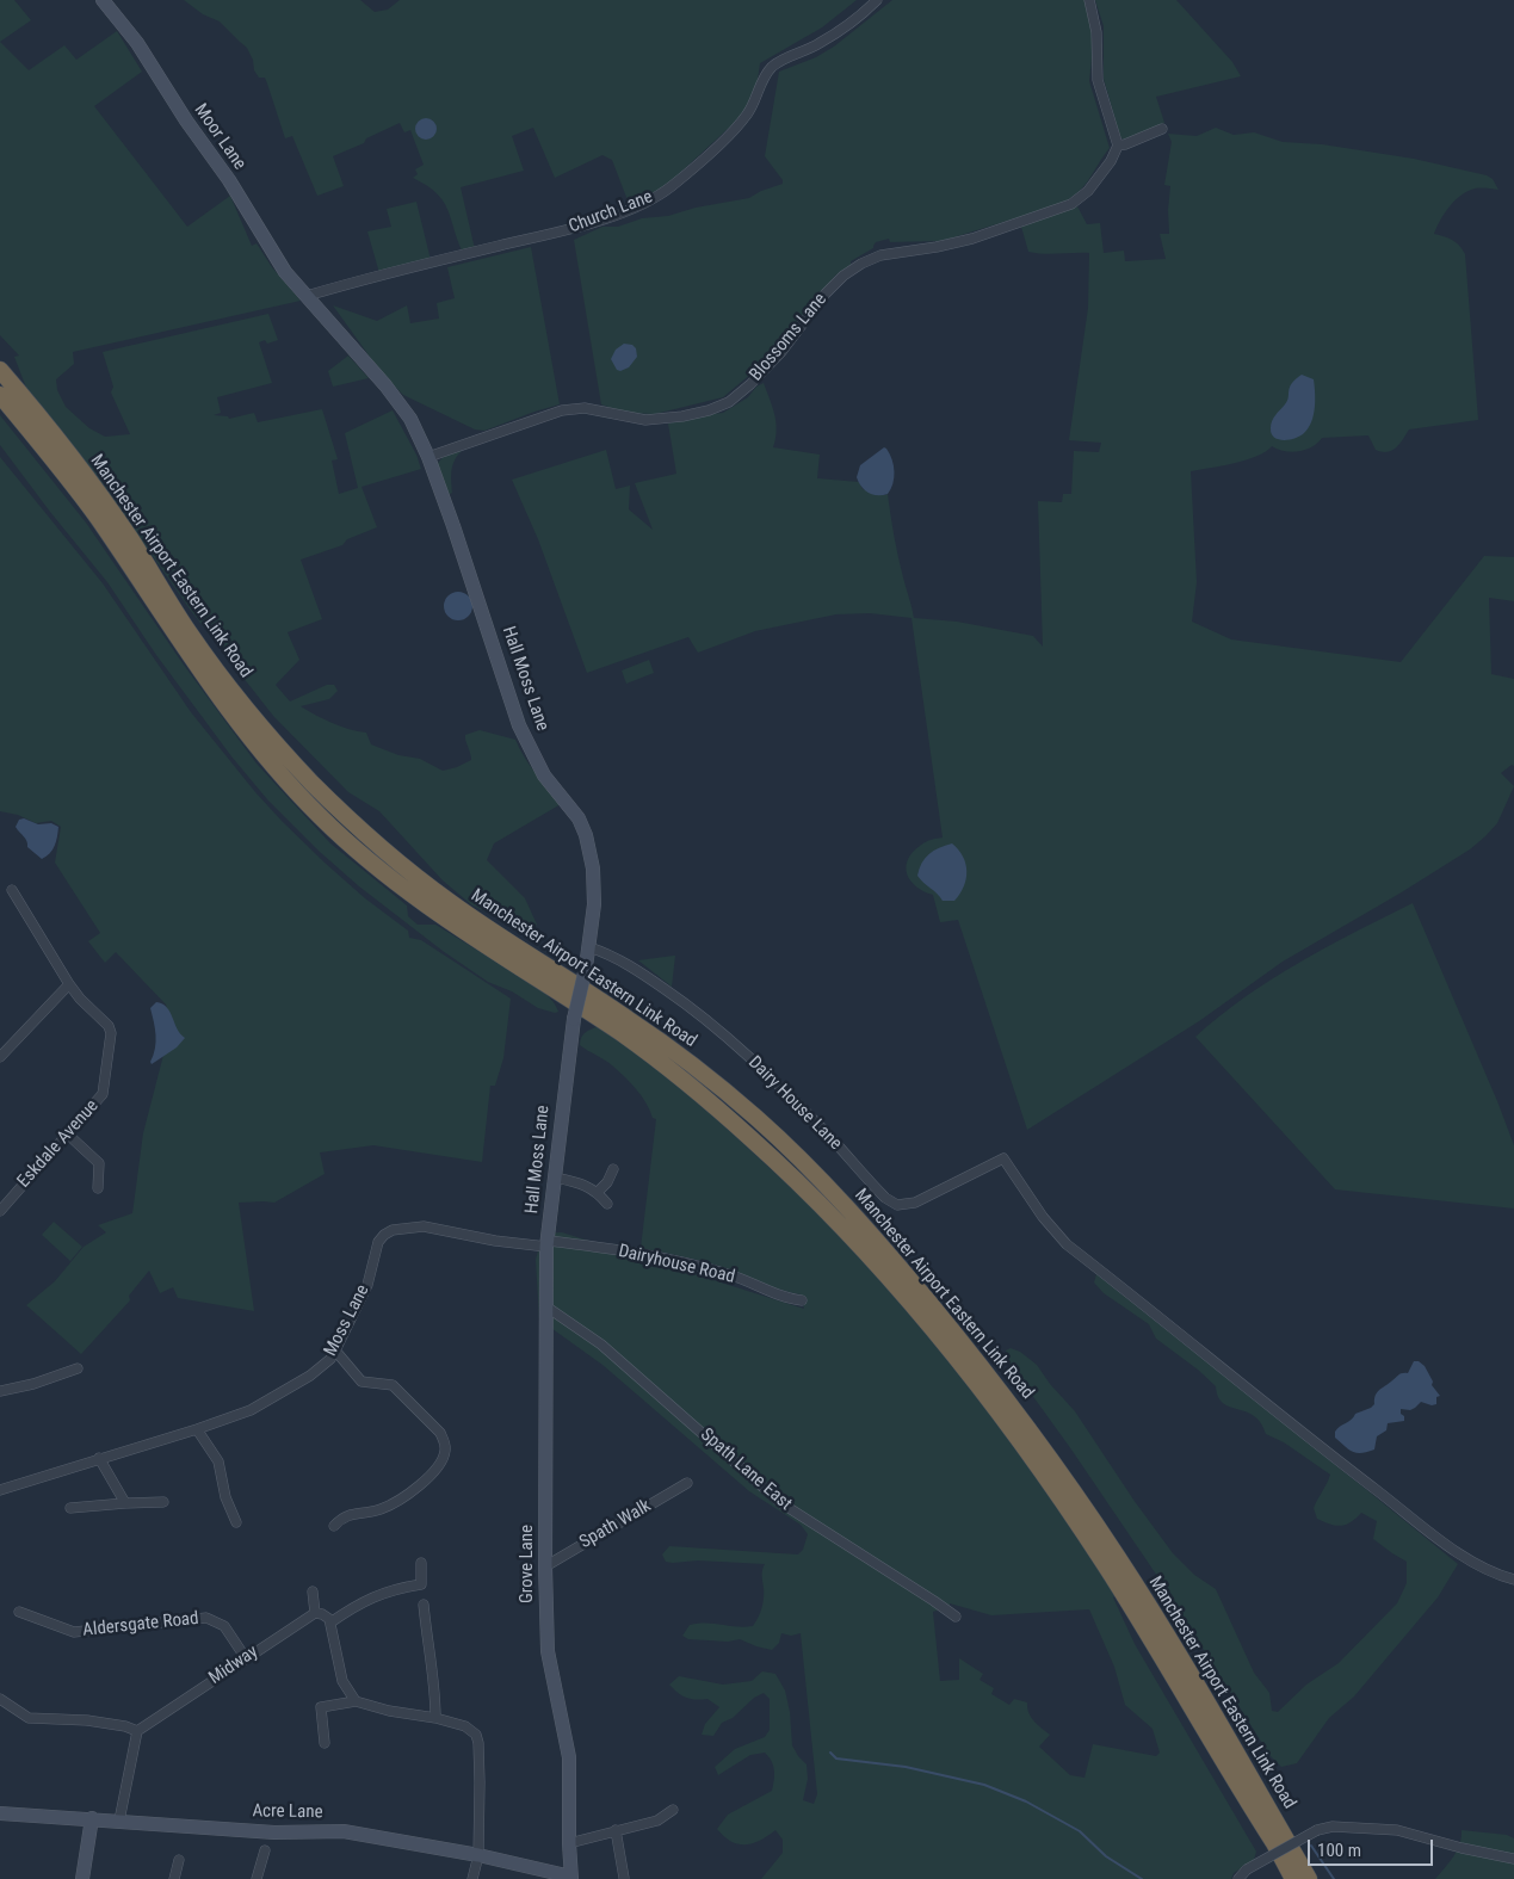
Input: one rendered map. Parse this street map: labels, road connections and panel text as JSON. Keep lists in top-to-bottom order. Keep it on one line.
{"streets":{"highway":["Manchester Airport Eastern Link Road"],"street":["Moor Lane","Church Lane","Blossoms Lane","Hall Moss Lane","Dairy House Lane","Eskdale Avenue","Dairyhouse Road","Moss Lane","Spath Lane East","Spath Walk","Grove Lane","Aldersgate Road","Midway","Acre Lane"]},"crossings":[["Moor Lane","Church Lane"],["Moor Lane","Hall Moss Lane"],["Church Lane","Hall Moss Lane"],["Blossoms Lane","Hall Moss Lane"],["Hall Moss Lane","Dairy House Lane"],["Hall Moss Lane","Dairyhouse Road"],["Hall Moss Lane","Moss Lane"],["Hall Moss Lane","Grove Lane"],["Dairyhouse Road","Moss Lane"],["Dairyhouse Road","Grove Lane"],["Moss Lane","Grove Lane"],["Spath Lane East","Grove Lane"],["Spath Walk","Grove Lane"],["Grove Lane","Acre Lane"],["Aldersgate Road","Midway"]],"scale_bar":"100 m"}
